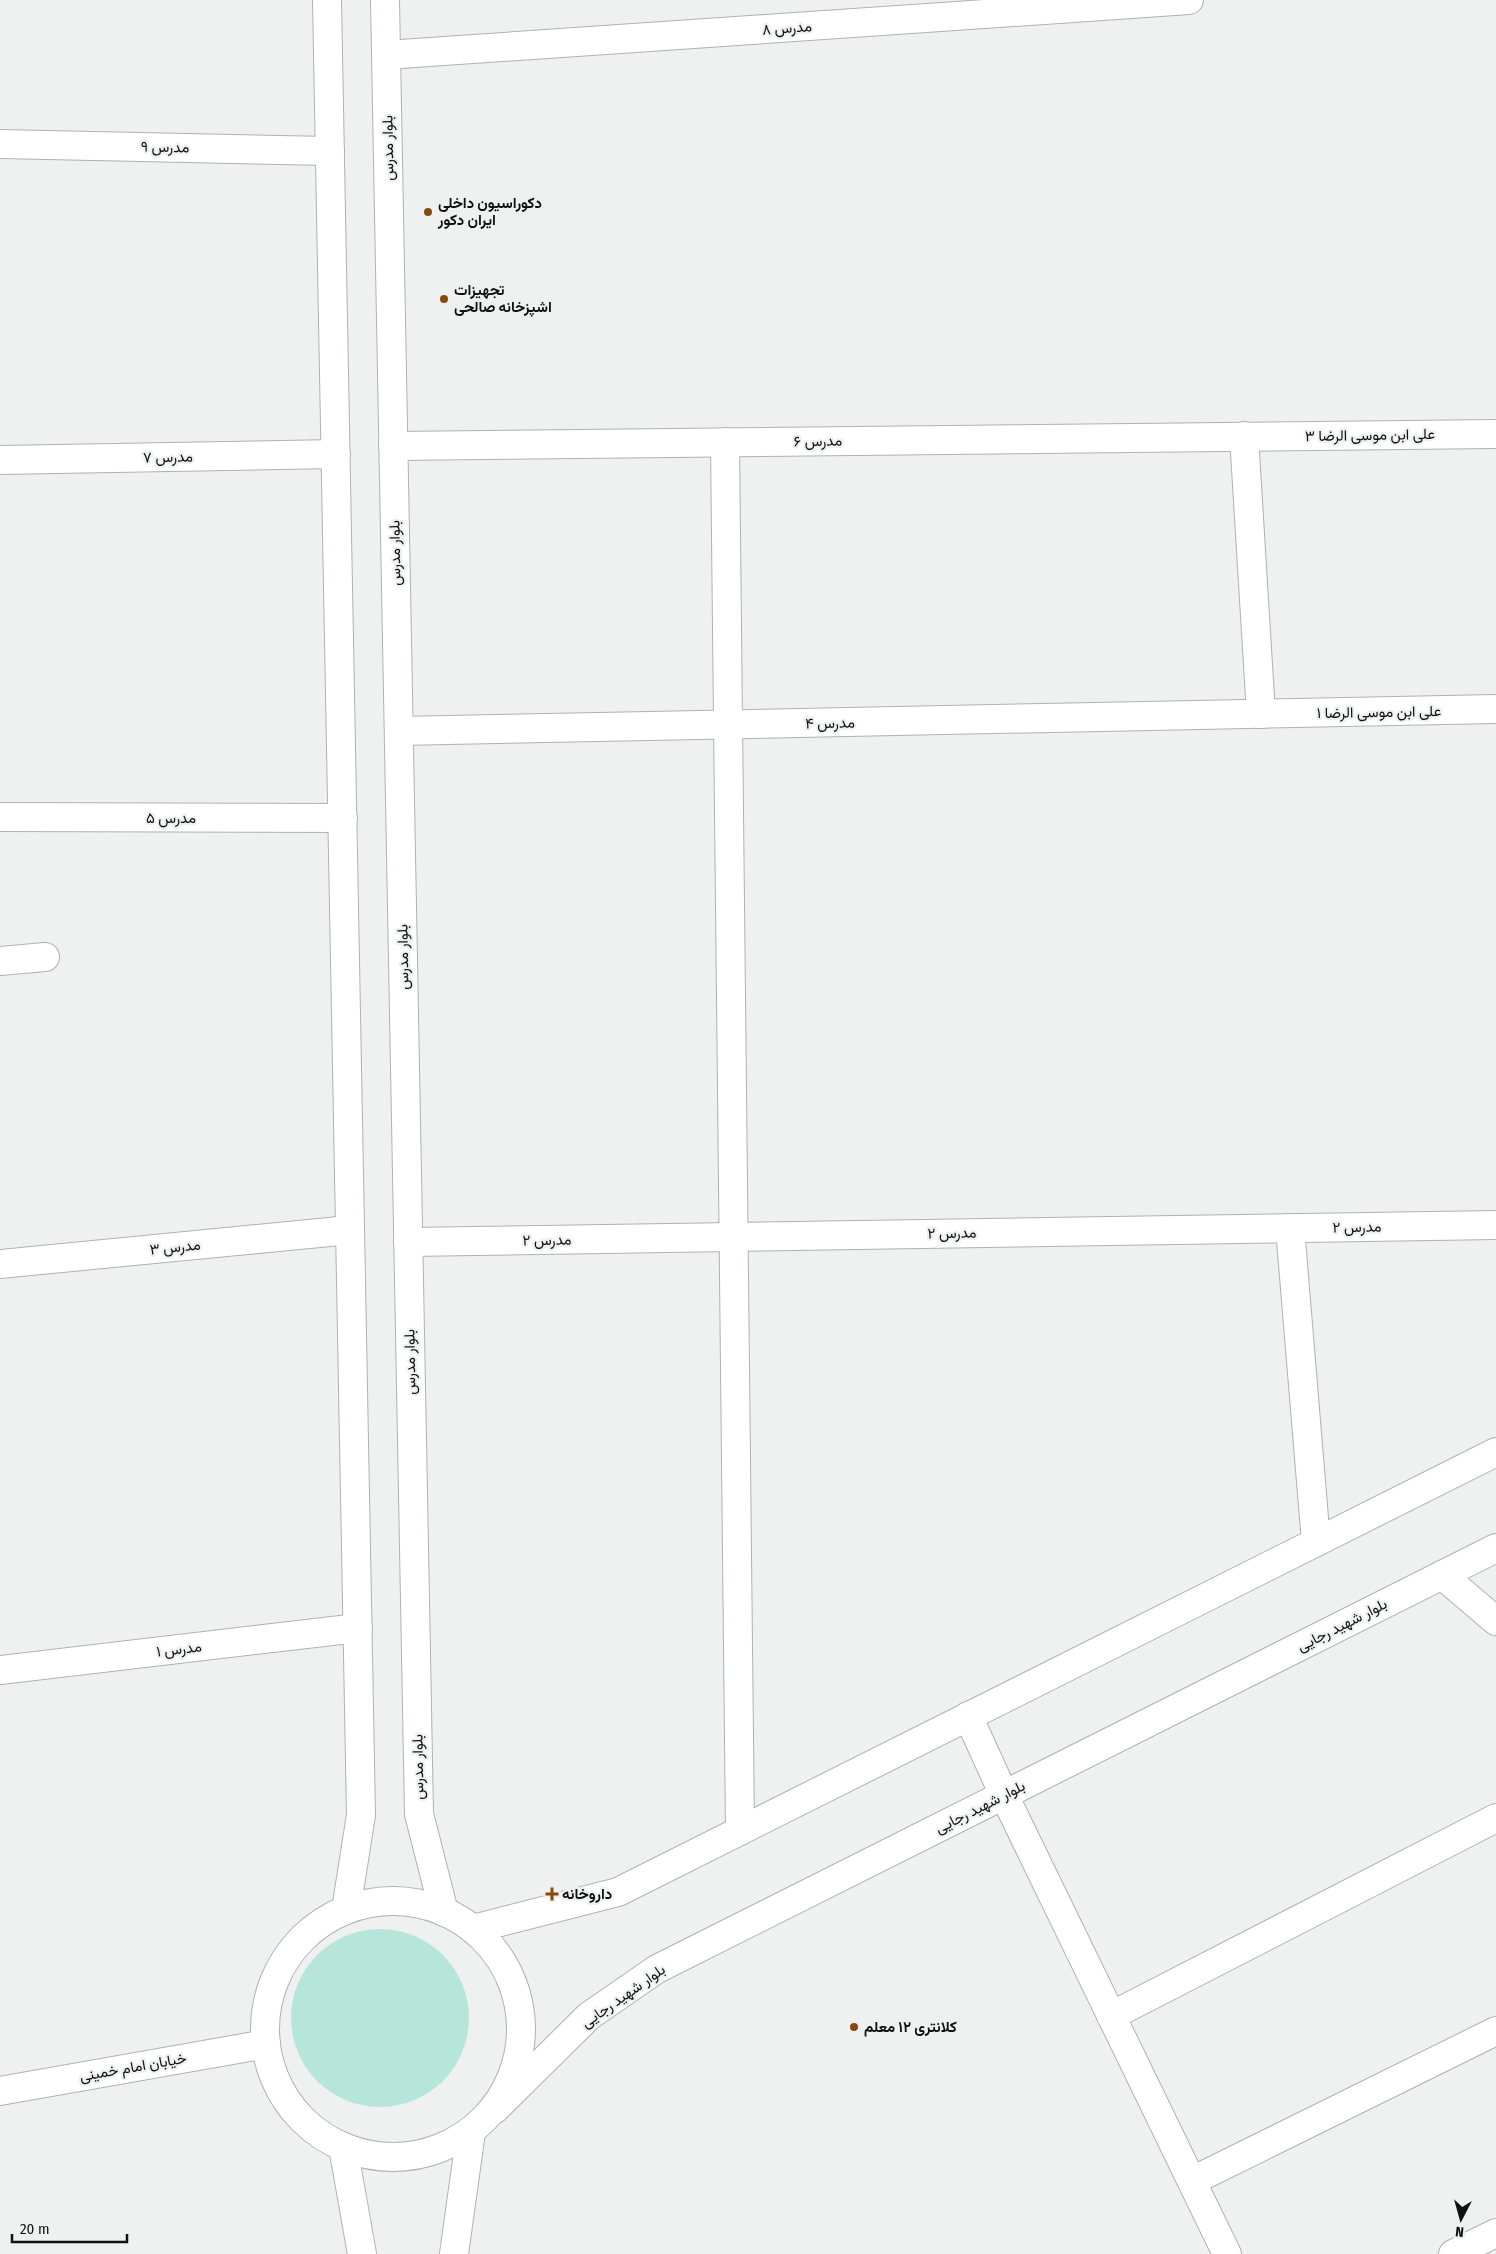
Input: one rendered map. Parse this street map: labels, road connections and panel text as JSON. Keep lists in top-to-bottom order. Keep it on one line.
{"streets":{"street":["مدرس ۸","مدرس ۹","بلوار مدرس","علی ابن موسی الرضا ۳","مدرس ۶","مدرس ۷","علی ابن موسی الرضا ۱","مدرس ۴","مدرس ۵","مدرس ۲","مدرس ۳","بلوار شهید رجایی","مدرس ۱","خیابان امام خمینی"]},"crossings":[["مدرس ۸","بلوار مدرس"],["بلوار مدرس","مدرس ۶"],["بلوار مدرس","مدرس ۴"],["بلوار مدرس","مدرس ۲"],["علی ابن موسی الرضا ۳","مدرس ۶"],["علی ابن موسی الرضا ۱","مدرس ۴"]],"places":{"other":["دکوراسیون داخلی ایران دکور","تجهیزات اشپزخانه صالحی","کلانتری ۱۲ معلم"],"health":["داروخانه"]},"scale_bar":"20 m","north":"bottom"}
